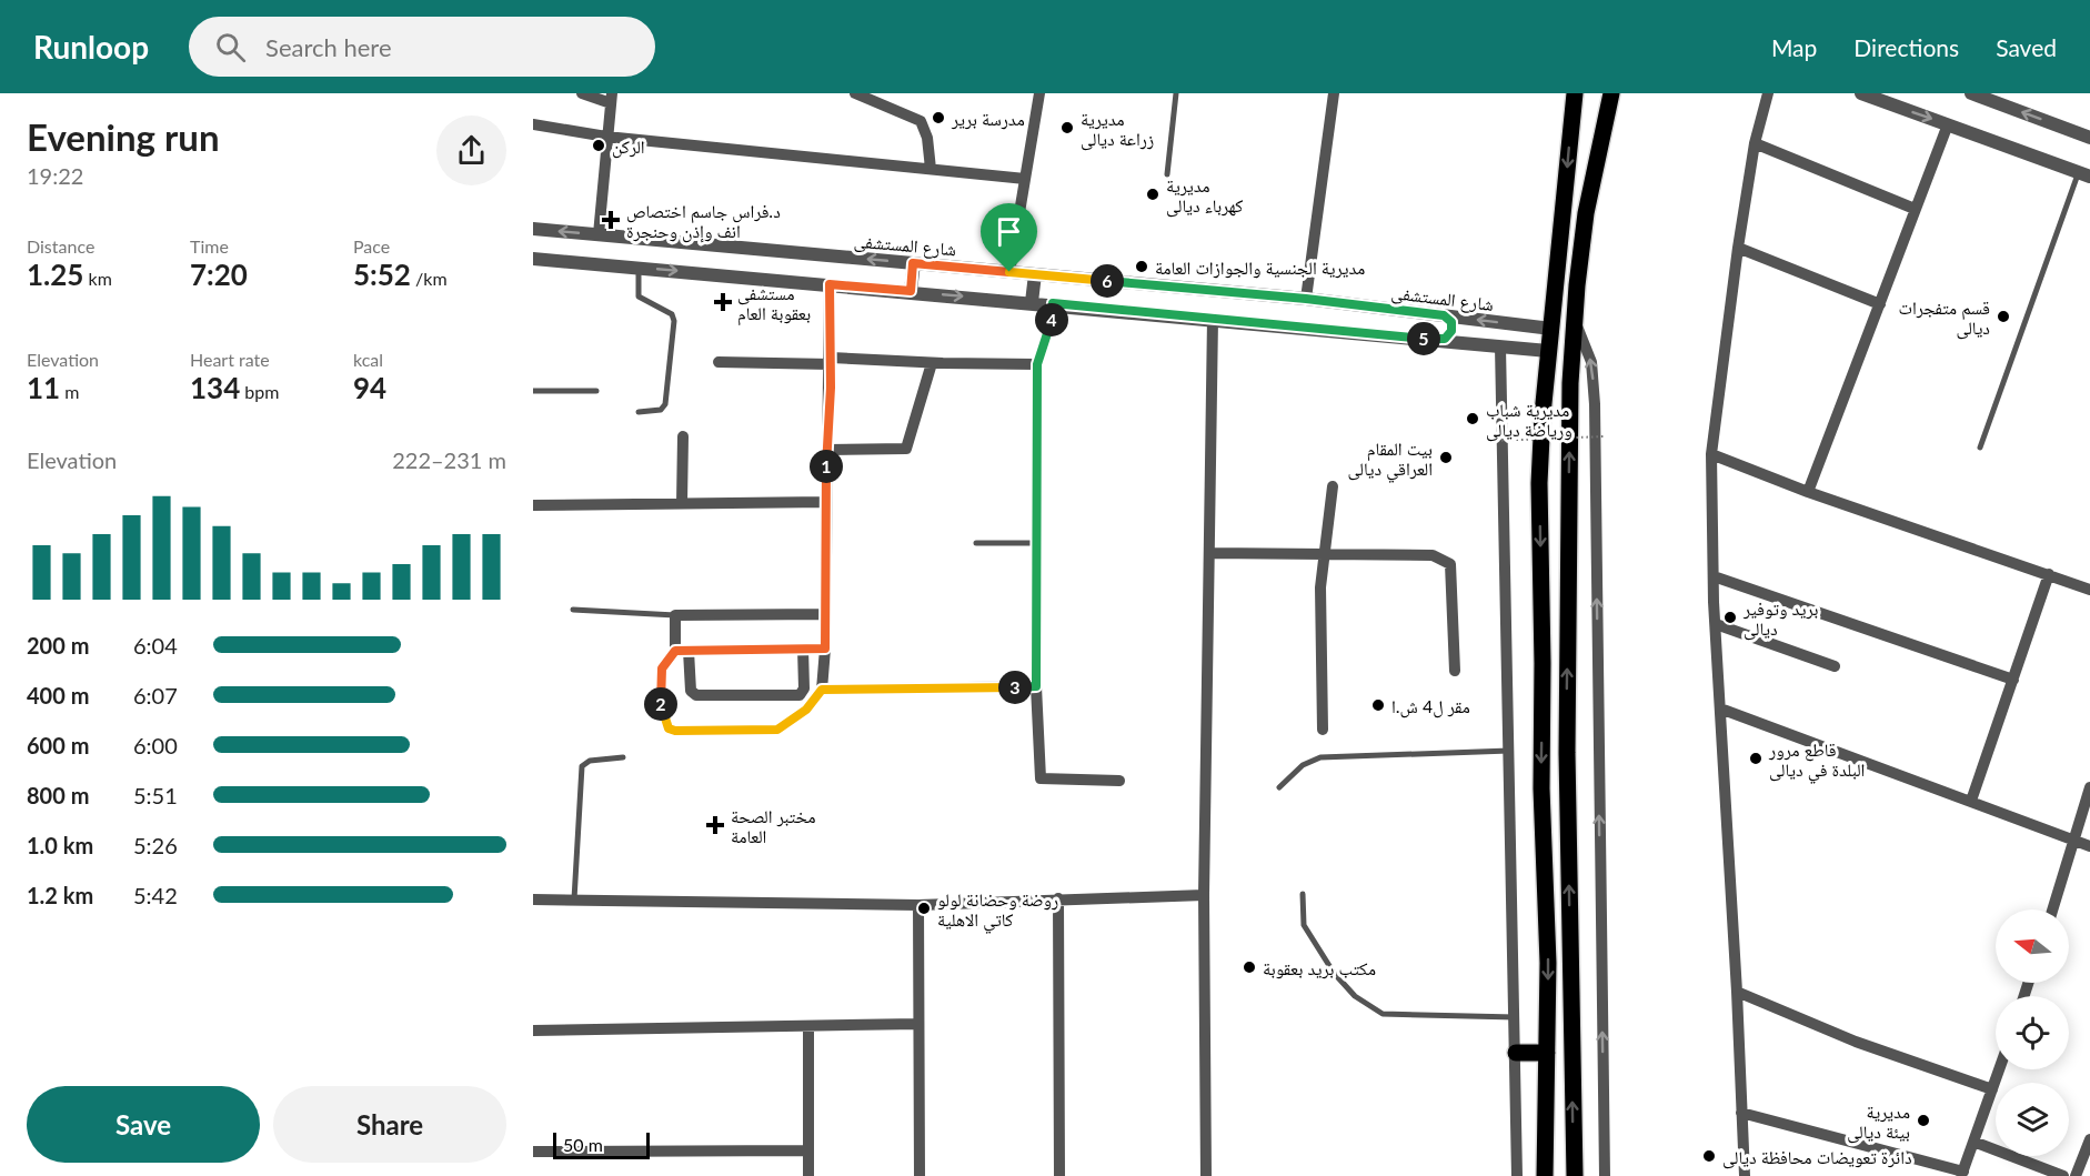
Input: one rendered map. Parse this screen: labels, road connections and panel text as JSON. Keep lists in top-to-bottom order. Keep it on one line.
{"streets":{"street":["شارع المستشفى"]},"places":{"other":["مدرسة برير","مديرية زراعة ديالى","الركن","مديرية كهرباء ديالى","مديرية الجنسية والجوازات العامة","قسم متفجرات ديالى","مديرية شباب ورياضة ديالى","بيت المقام العراقي ديالى","بريد وتوفير ديالى","مقر ل4 ش.ا","قاطع مرور البلدة في ديالى","روضة وحضانة لولو كاتي الاهلية","مكتب بريد بعقوبة","مديرية بيئة ديالى","دائرة تعويضات محافظة ديالى"],"health":["د.فراس جاسم اختصاص انف وإذن وحنجرة","مستشفى بعقوبة العام","مختبر الصحة العامة"]},"scale_bar":"50 m","north":"left","page":{"header":"Runloop","search":"Search here","nav":["Map","Directions","Saved"],"heading":["Evening run","19:22"],"stats":[["Distance","1.25 km"],["Time","7:20"],["Pace","5:52 /km"],["Elevation","11 m"],["Heart rate","134 bpm"],["kcal","94"]],"pins":["6","4","5","1","3","2"],"chart":["Elevation","222–231 m"],"list":[{"name":"200 m","note":"6:04"},{"name":"400 m","note":"6:07"},{"name":"600 m","note":"6:00"},{"name":"800 m","note":"5:51"},{"name":"1.0 km","note":"5:26"},{"name":"1.2 km","note":"5:42"}],"buttons":["Save","Share"],"scale":"50 m"}}
